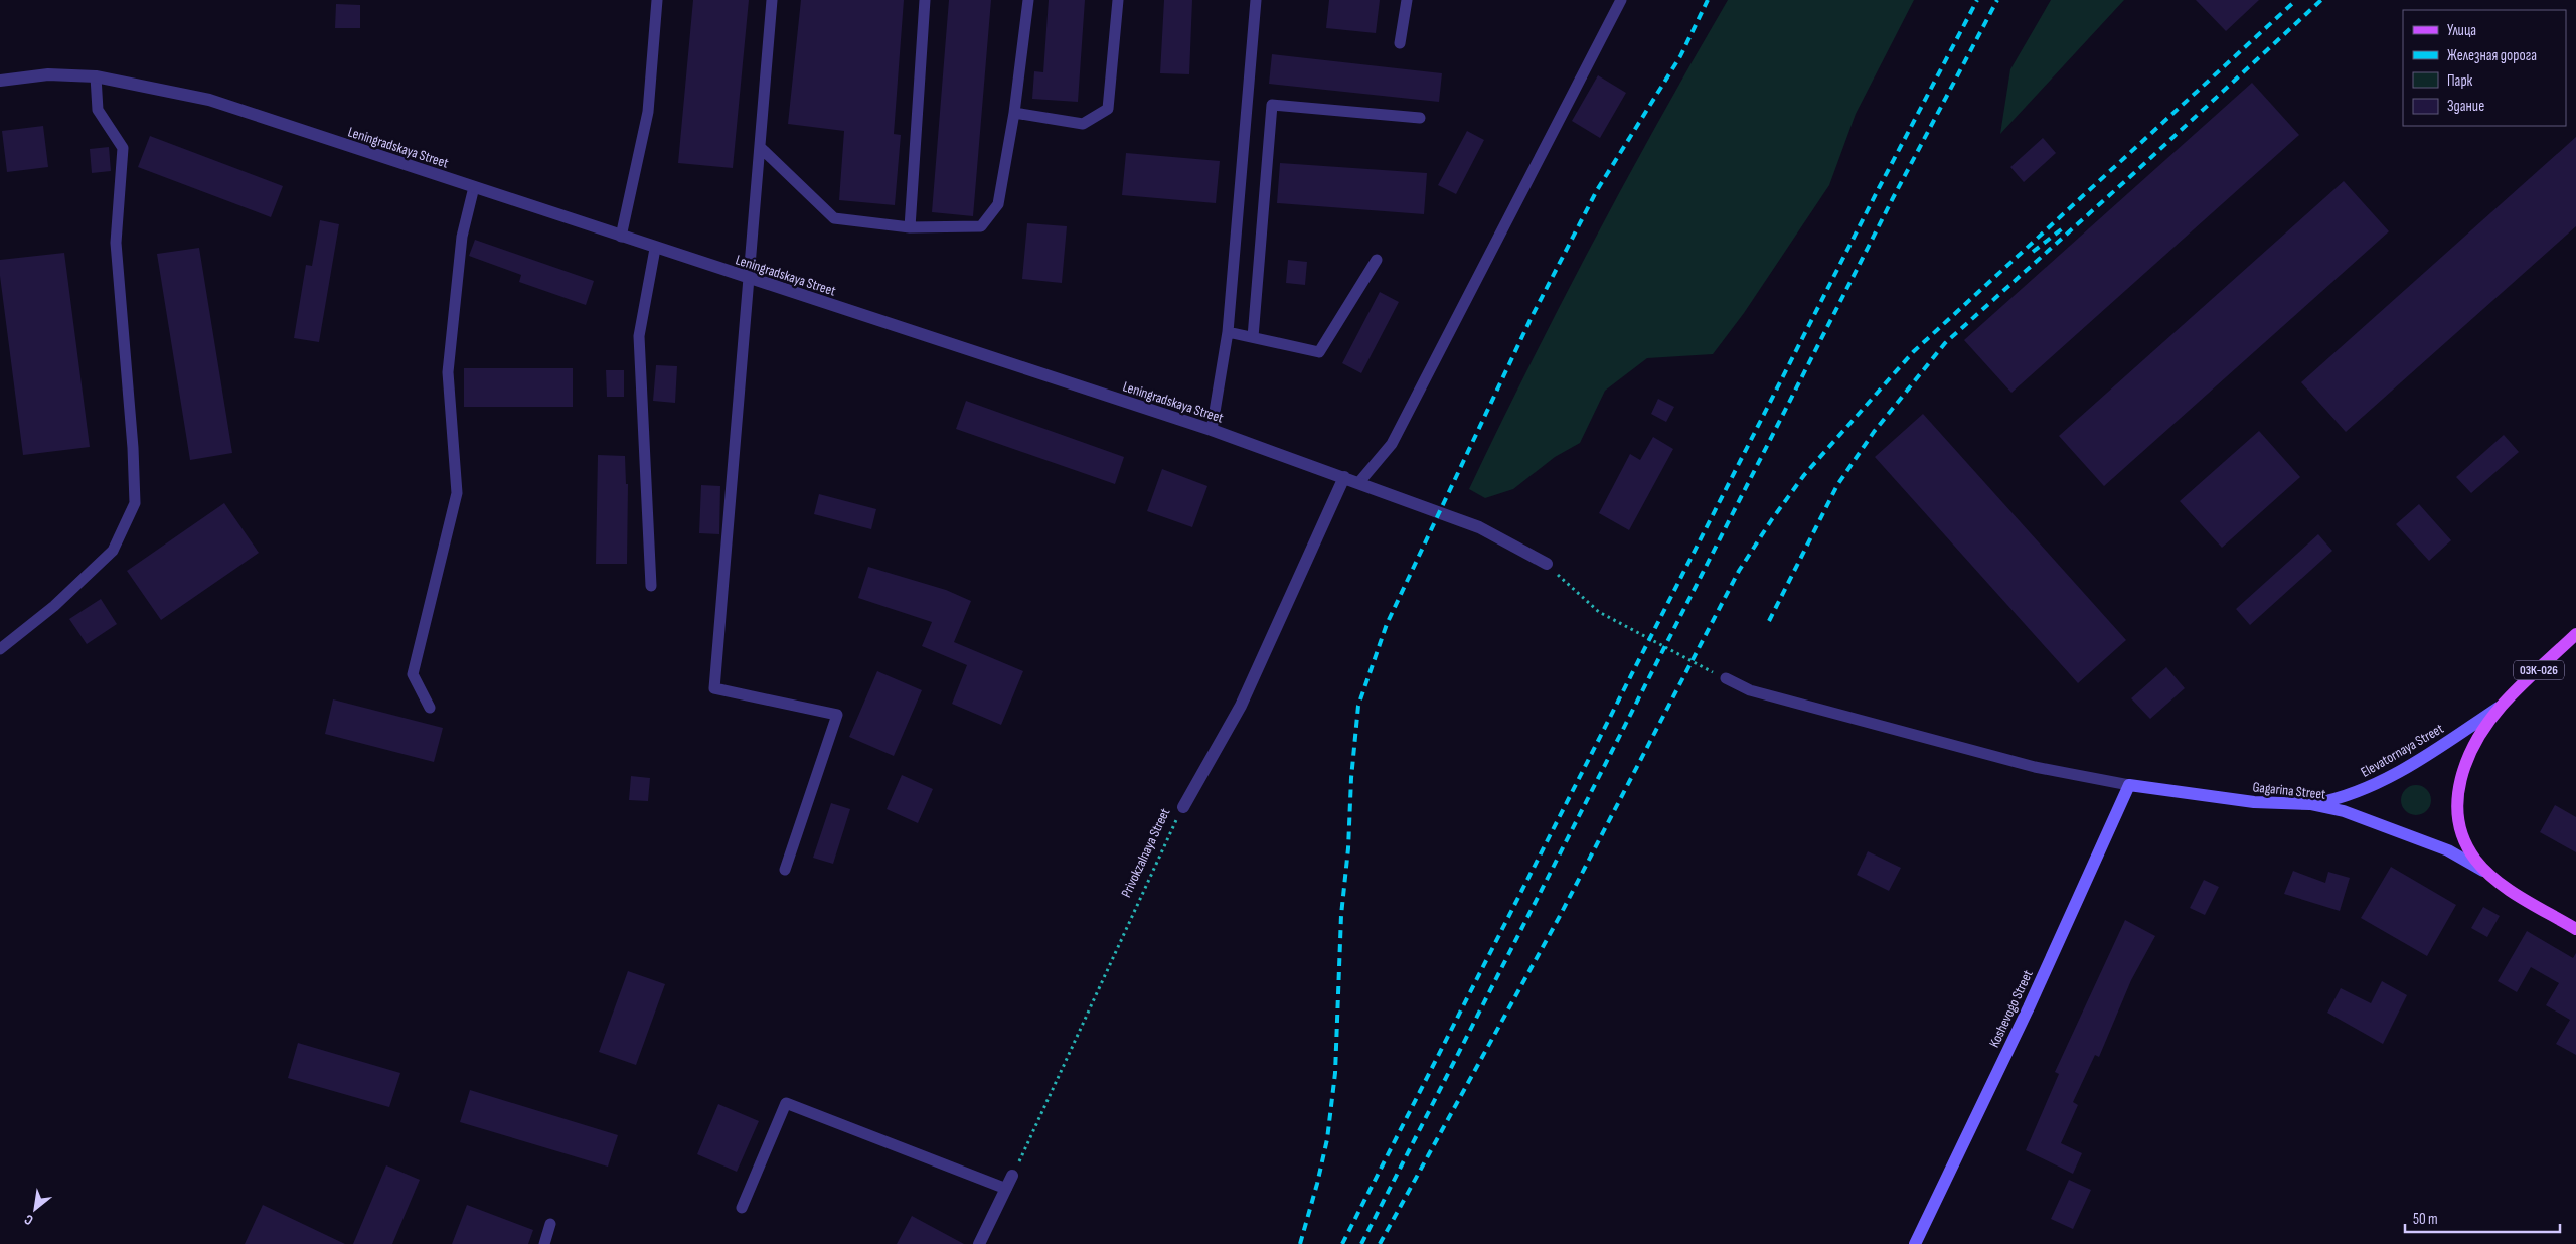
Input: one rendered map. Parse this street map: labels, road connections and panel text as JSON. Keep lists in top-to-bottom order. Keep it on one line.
{"streets":{"main road":["03К-026","Elevatornaya Street","Gagarina Street"],"street":["Leningradskaya Street","Privokzalnaya Street","Koshevogo Street"]},"crossings":[["Leningradskaya Street","Privokzalnaya Street"],["Elevatornaya Street","Gagarina Street"],["Gagarina Street","Koshevogo Street"]],"legend":["Улица","Железная дорога","Парк","Здание"],"scale_bar":"50 m","north":"bottom left"}
